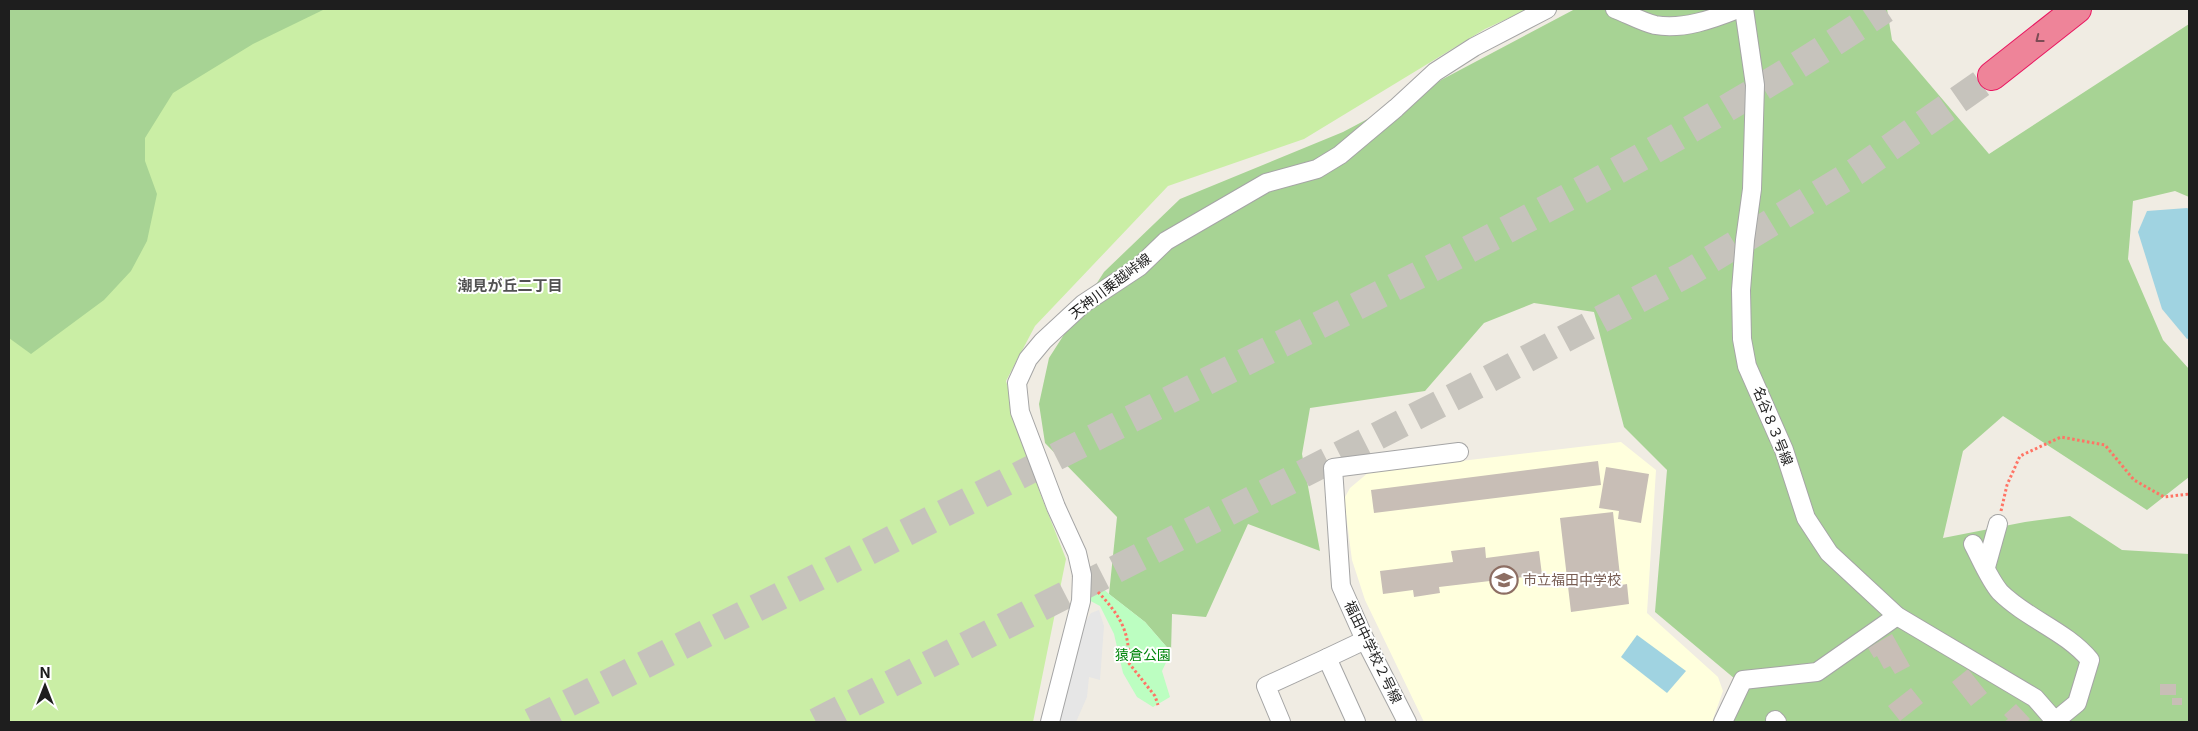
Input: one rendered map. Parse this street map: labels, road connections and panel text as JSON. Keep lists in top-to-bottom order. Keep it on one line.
{"streets":{"street":["天神川乗越峠線","名谷８３号線","福田中学校２号線"]},"districts":["潮見が丘二丁目"],"parks":["猿倉公園"],"places":{"school or university":["市立福田中学校"]},"north":"top"}
